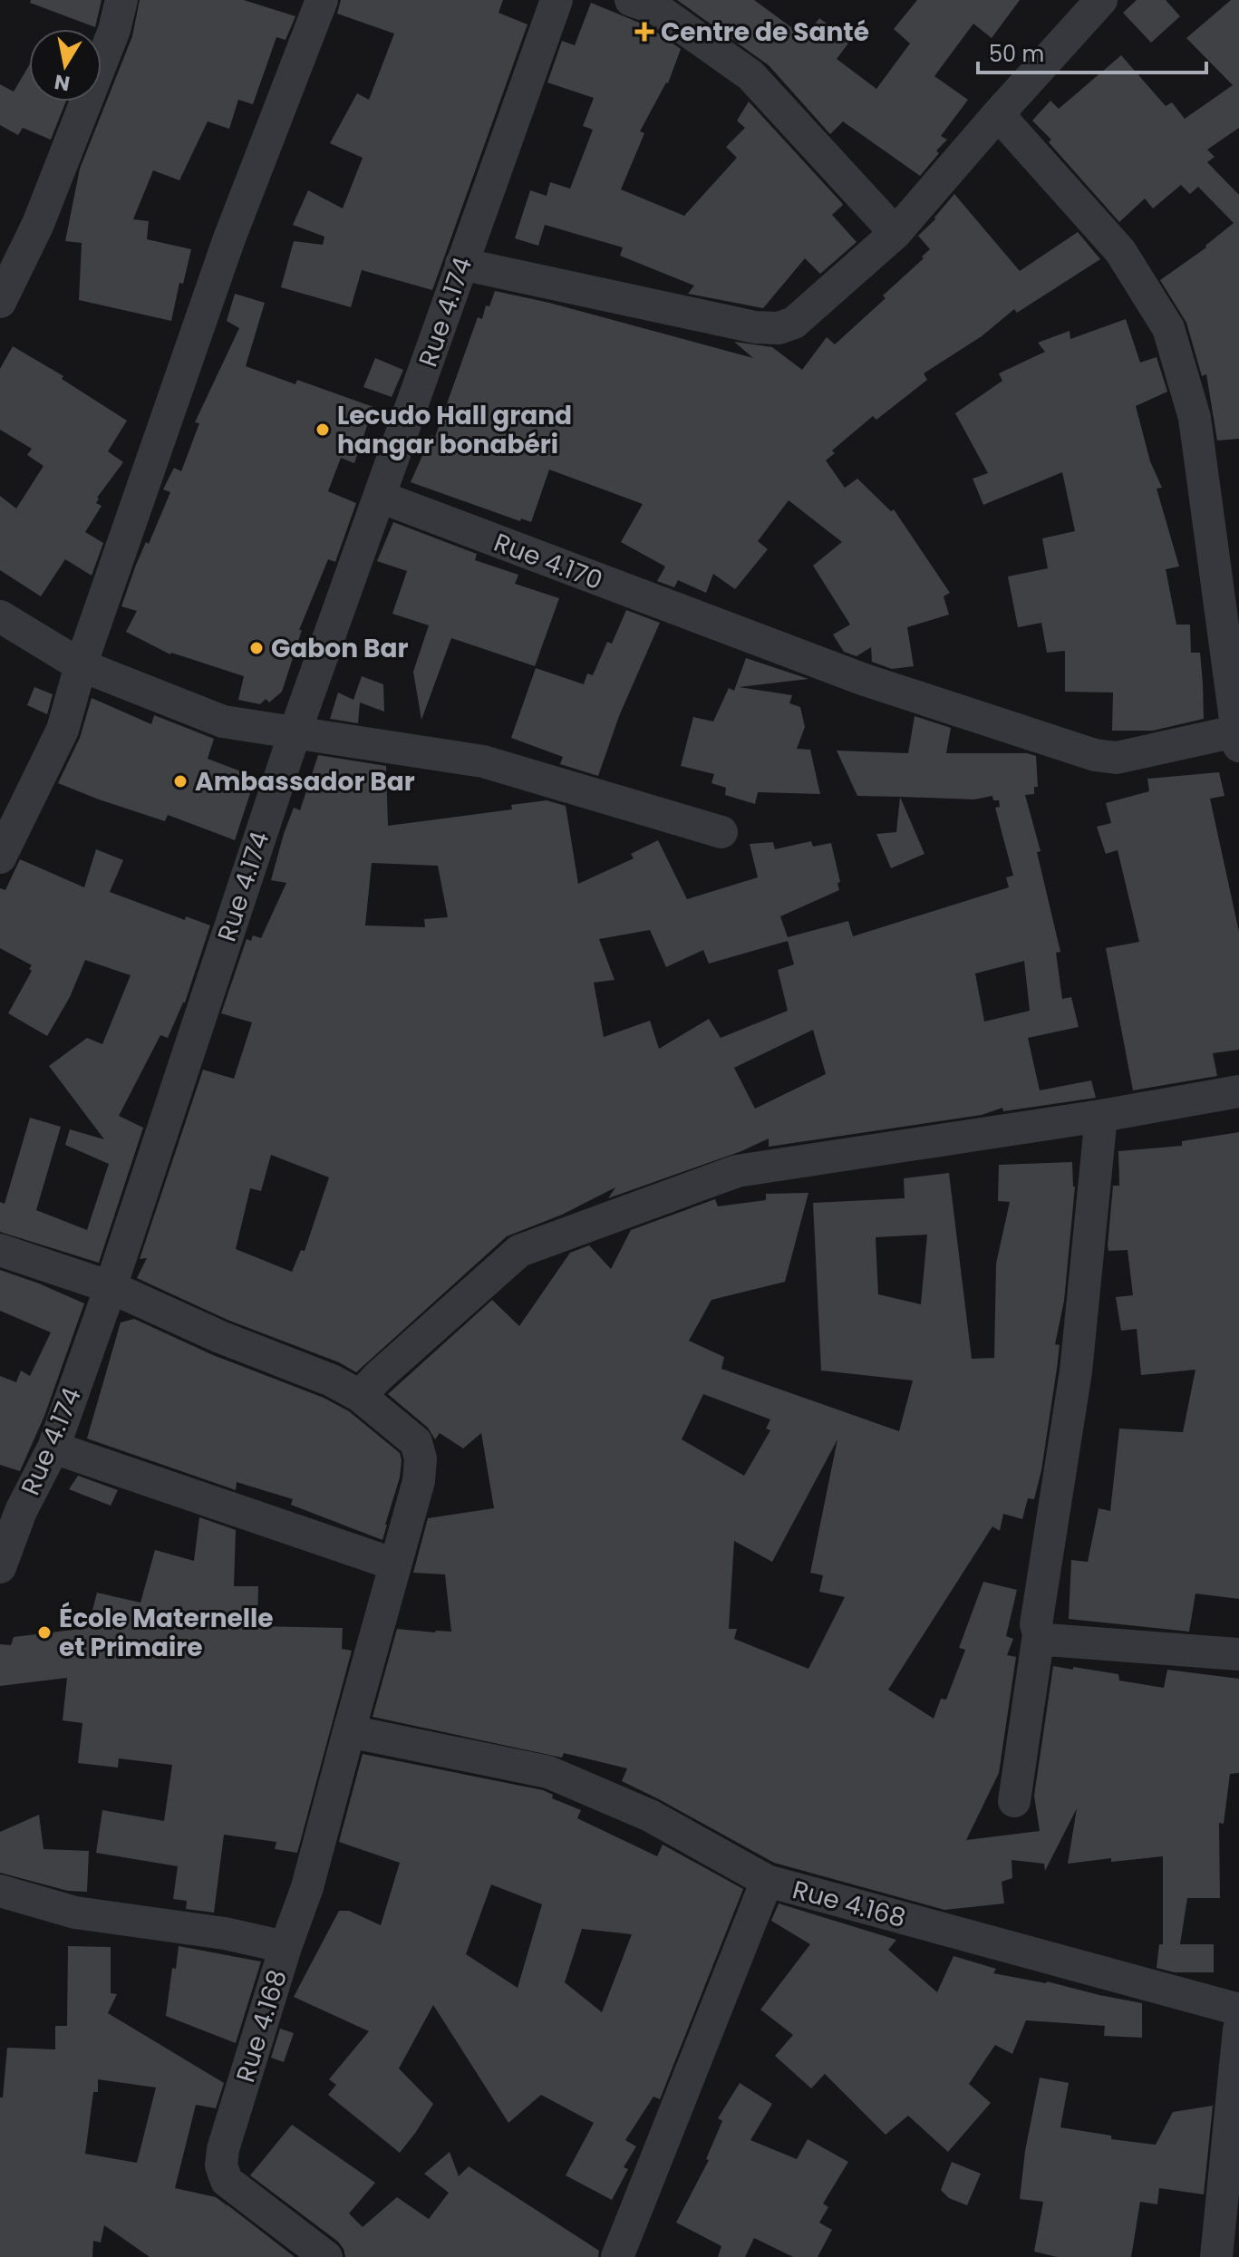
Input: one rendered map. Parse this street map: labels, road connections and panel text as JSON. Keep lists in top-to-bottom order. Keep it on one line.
{"streets":{"street":["Rue 4.174","Rue 4.170","Rue 4.168"]},"crossings":[["Rue 4.174","Rue 4.170"]],"places":{"health":["Centre de Santé"],"other":["Lecudo Hall grand hangar bonabéri","Gabon Bar","Ambassador Bar","École Maternelle et Primaire"]},"scale_bar":"50 m","north":"bottom"}
